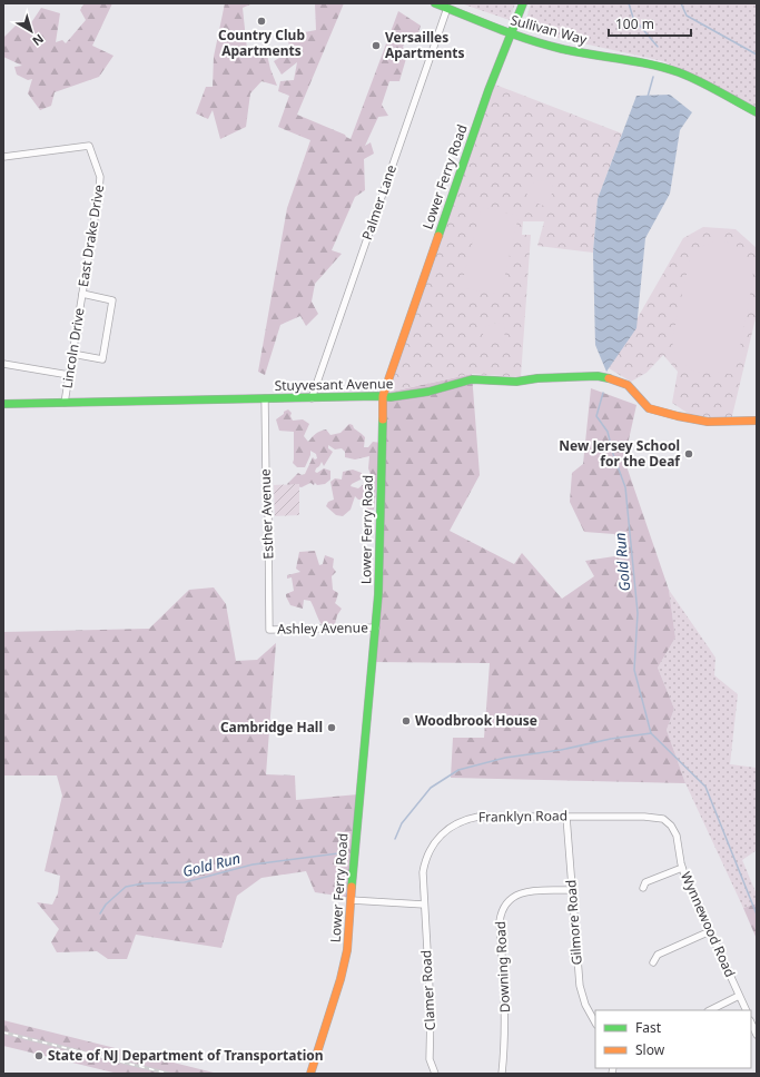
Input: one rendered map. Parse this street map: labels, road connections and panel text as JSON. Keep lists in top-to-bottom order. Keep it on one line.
{"streets":{"street":["Sullivan Way","Lower Ferry Road","Palmer Lane","East Drake Drive","Lincoln Drive","Stuyvesant Avenue","Esther Avenue","Ashley Avenue","Franklyn Road","Gilmore Road","Wynnewood Road","Downing Road","Clamer Road"]},"crossings":[["Sullivan Way","Lower Ferry Road"],["Sullivan Way","Palmer Lane"],["Lower Ferry Road","Stuyvesant Avenue"],["Lower Ferry Road","Ashley Avenue"],["Palmer Lane","Stuyvesant Avenue"],["East Drake Drive","Lincoln Drive"],["Lincoln Drive","Stuyvesant Avenue"],["Stuyvesant Avenue","Esther Avenue"],["Esther Avenue","Ashley Avenue"],["Franklyn Road","Gilmore Road"],["Franklyn Road","Wynnewood Road"],["Franklyn Road","Clamer Road"],["Gilmore Road","Downing Road"]],"water":["Gold Run"],"places":["Country Club Apartments","Versailles Apartments","New Jersey School for the Deaf","Woodbrook House","Cambridge Hall","State of NJ Department of Transportation"],"legend":["Fast","Slow"],"scale_bar":"100 m","north":"bottom right"}
